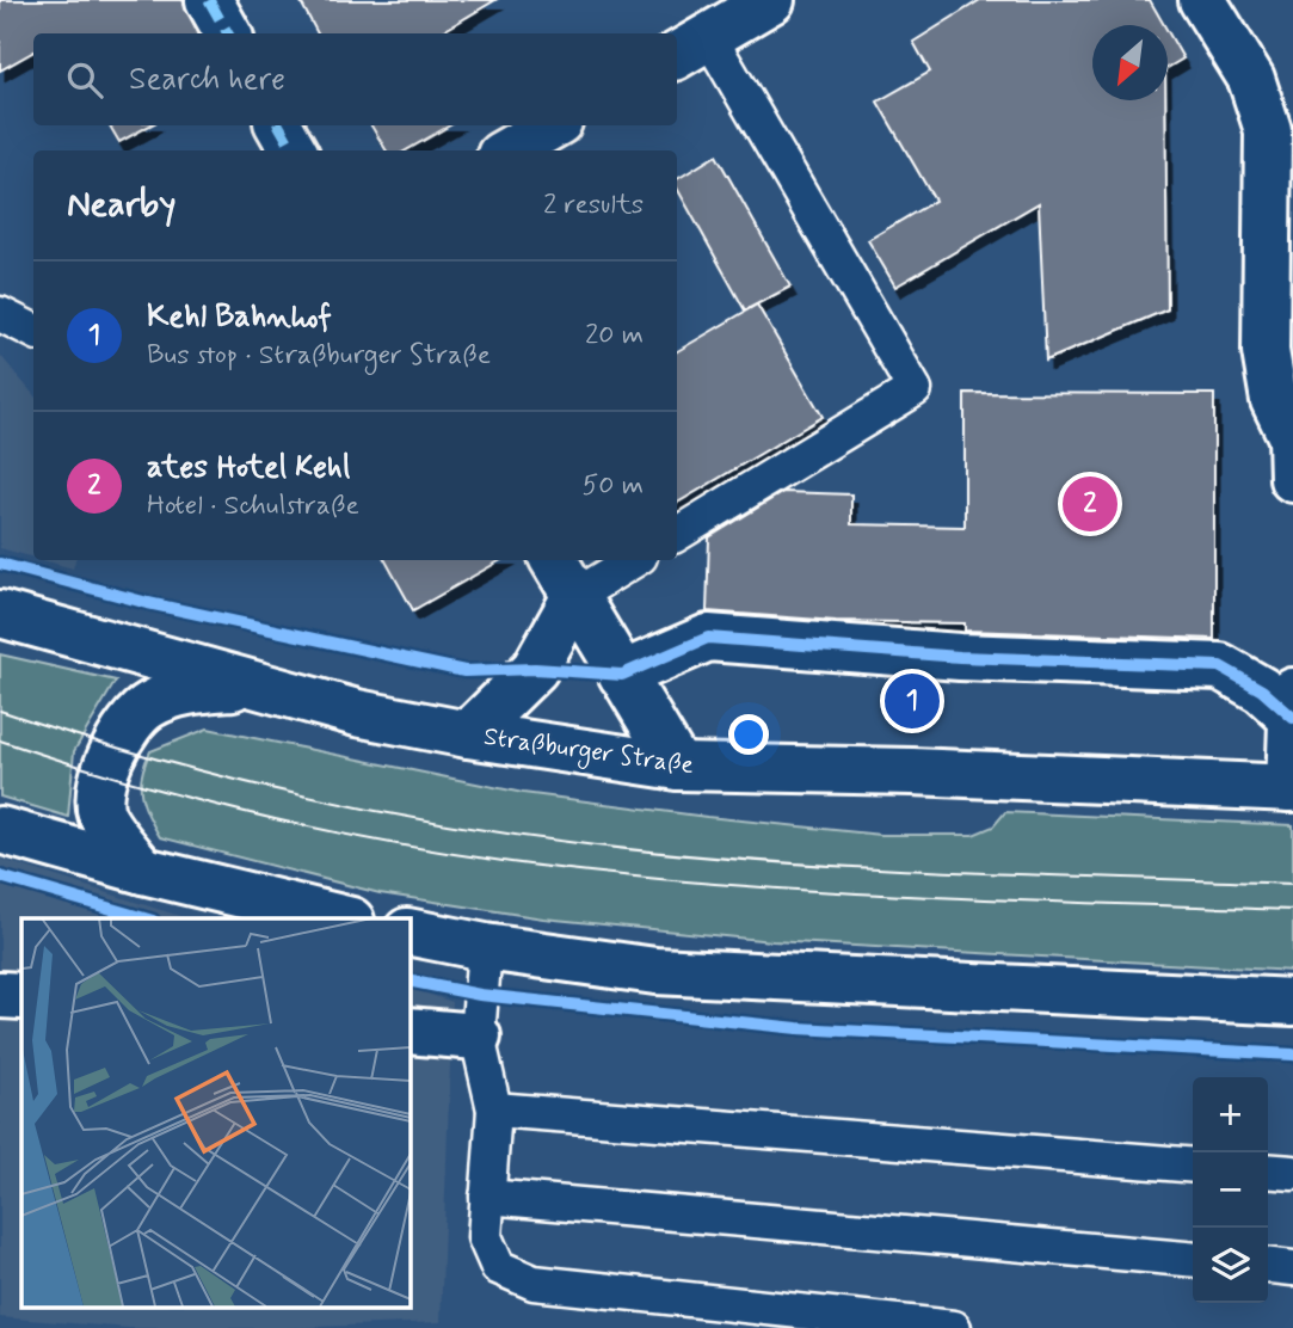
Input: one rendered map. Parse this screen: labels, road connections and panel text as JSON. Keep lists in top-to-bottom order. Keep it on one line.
{"streets":{"main road":["Straßburger Straße"]},"north":"bottom left","page":{"search":"Search here","heading":["Nearby","2 results"],"list":[{"mark":"1","name":"Kehl Bahnhof","note":"Bus stop · Straßburger Straße","value":"20 m"},{"mark":"2","name":"ates Hotel Kehl","note":"Hotel · Schulstraße","value":"50 m"}],"pins":["2","1"],"map_buttons":["+","−"]}}
